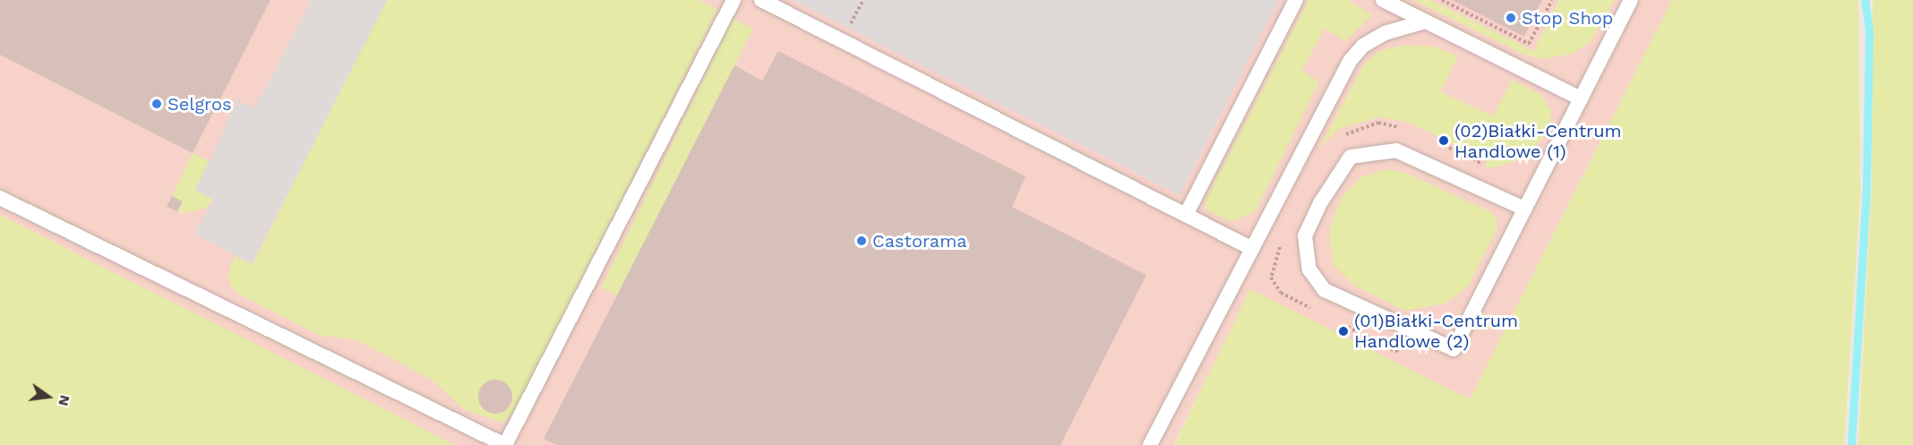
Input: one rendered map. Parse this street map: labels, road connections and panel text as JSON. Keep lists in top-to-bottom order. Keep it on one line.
{"places":["Stop Shop","Selgros","(02)Białki-Centrum Handlowe (1)","Castorama","(01)Białki-Centrum Handlowe (2)"],"north":"right"}
